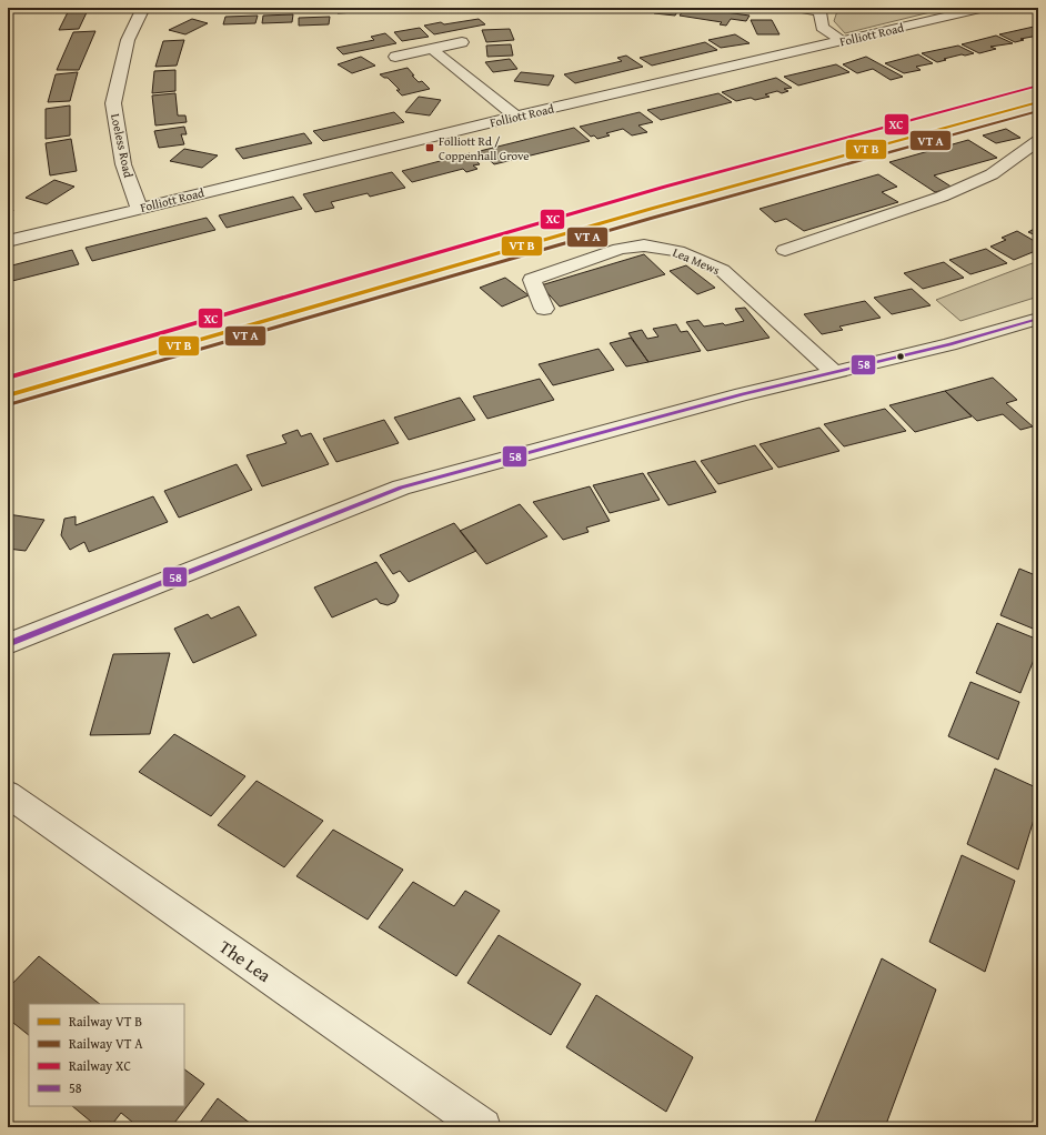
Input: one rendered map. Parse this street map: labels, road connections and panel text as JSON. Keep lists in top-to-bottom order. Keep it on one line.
{"streets":{"street":["Folliott Road","Loeless Road","Lea Mews","The Lea"]},"crossings":[["Folliott Road","Loeless Road"]],"places":{"transit":["Folliott Rd / Coppenhall Grove"]},"lines":["rail line XC","transit line 58"],"legend":["Railway VT B","Railway VT A","Railway XC","58"]}
